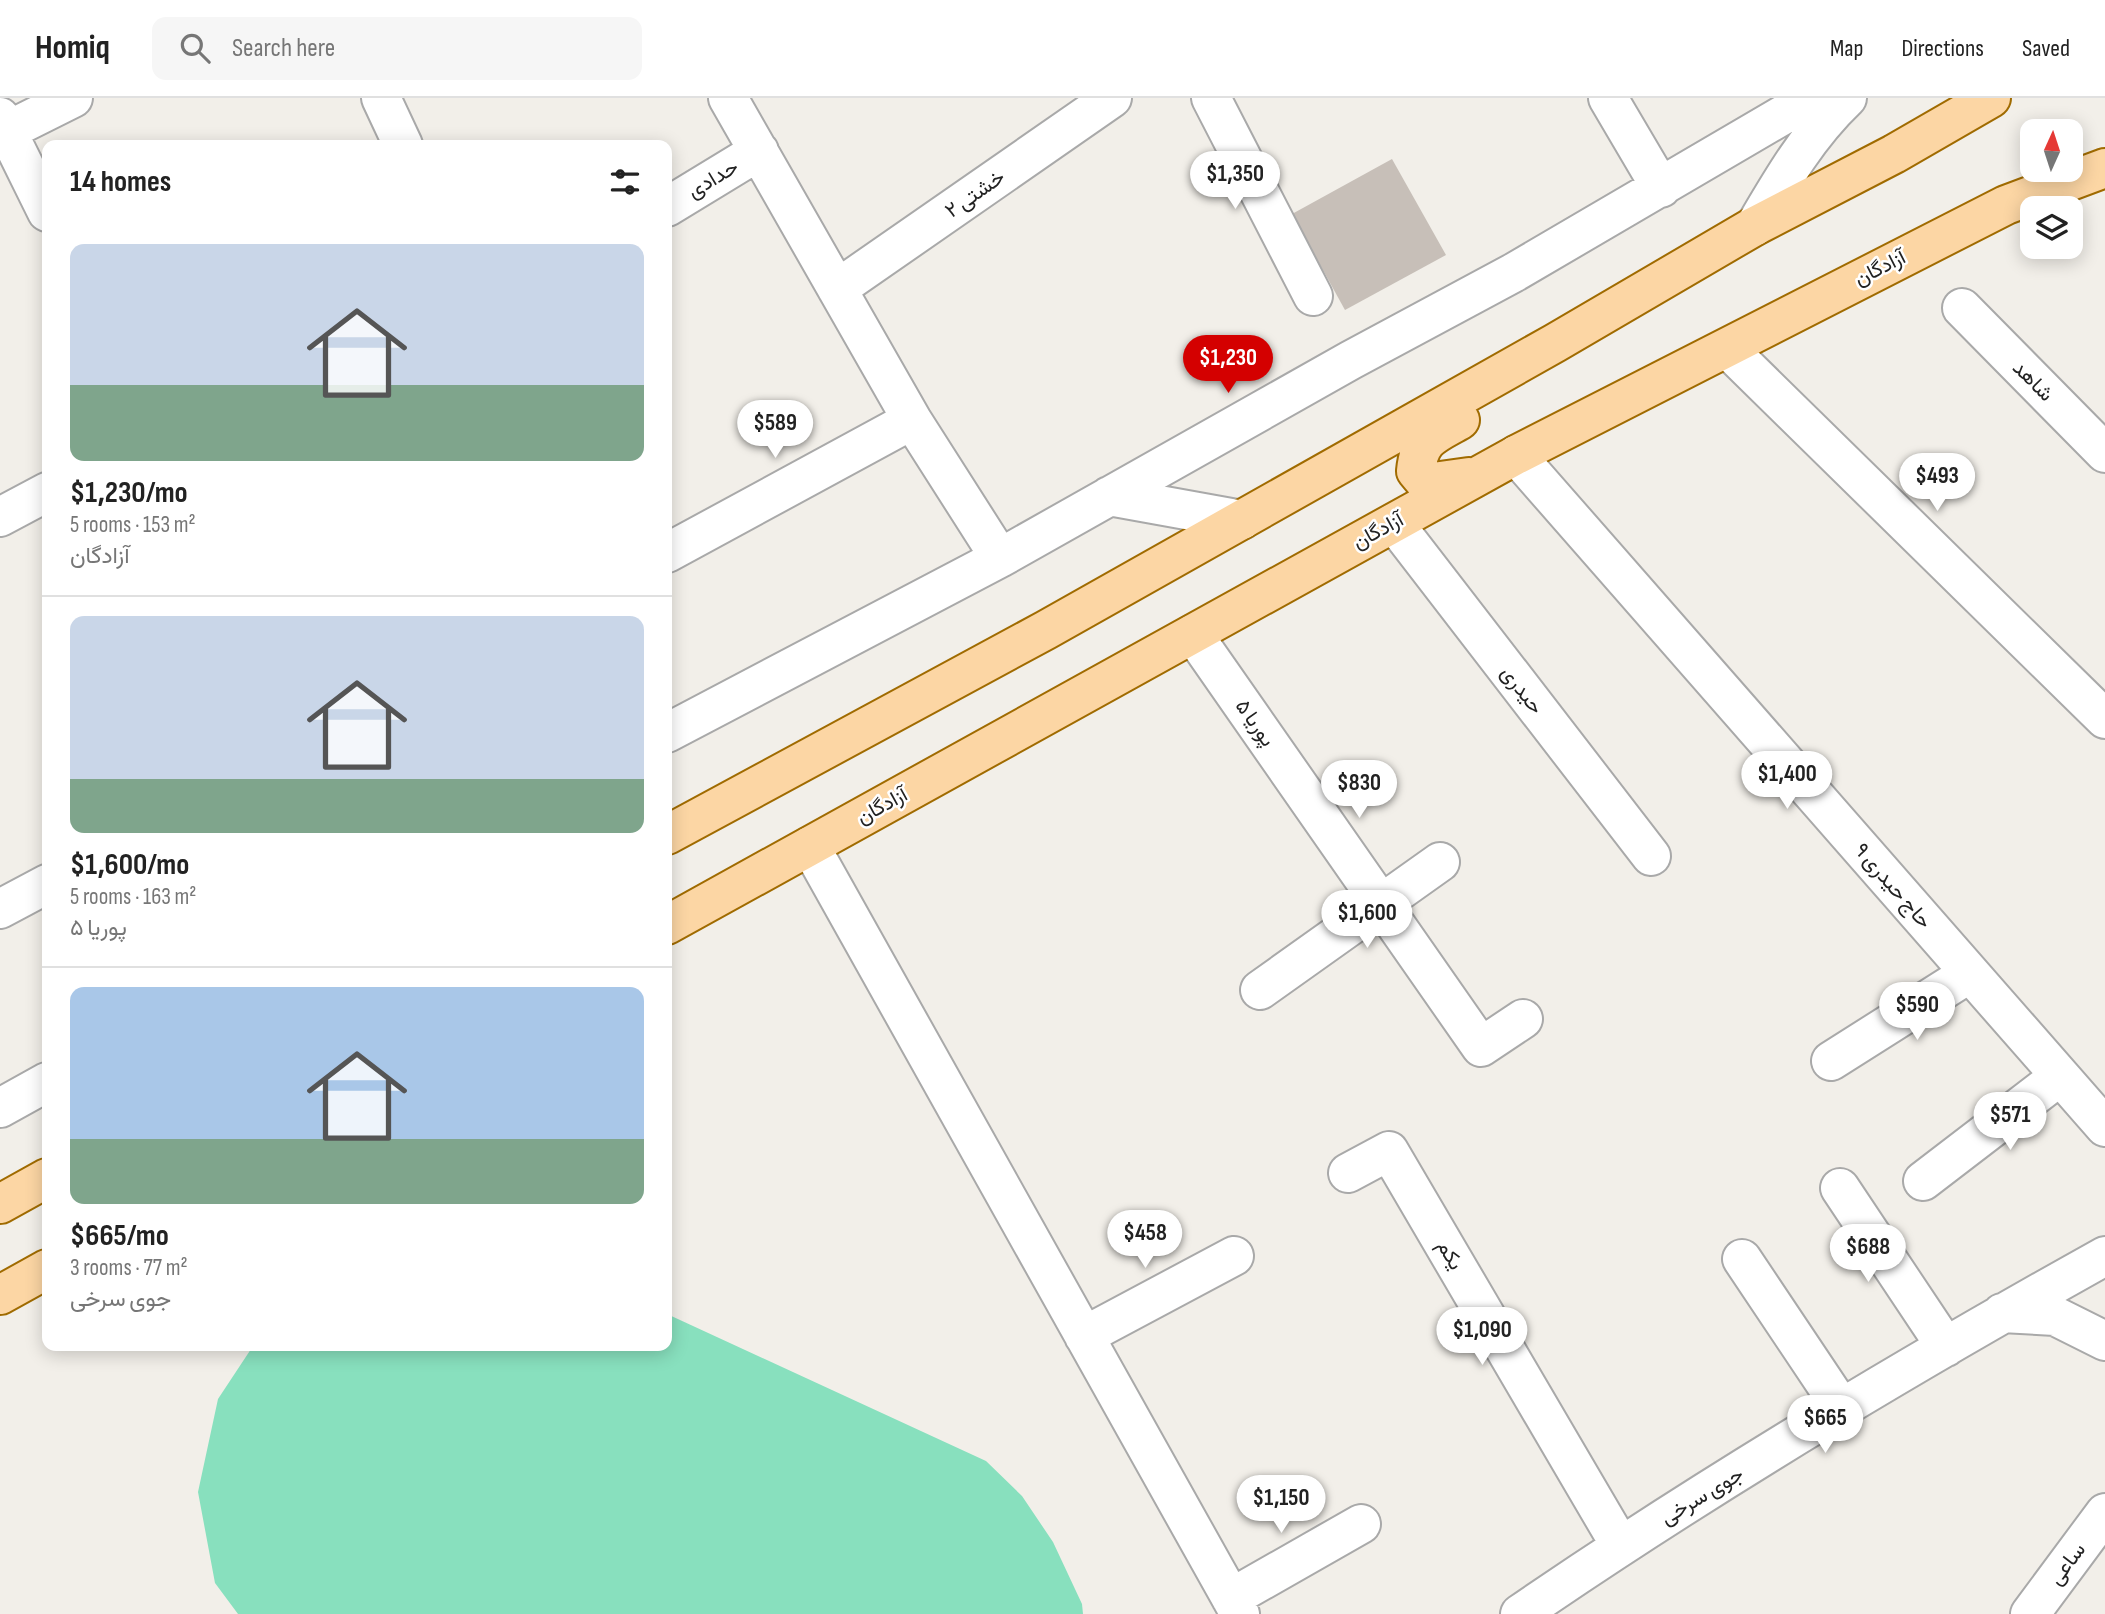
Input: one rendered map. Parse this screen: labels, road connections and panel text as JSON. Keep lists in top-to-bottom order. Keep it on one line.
{"streets":{"main road":["آزادگان"],"street":["حدادی","خشتی ۲","شاهد","حیدری","پوریا ۵","حاج حیدری ۹","یکم","جوی سرخی","ساعی"]},"crossings":[["آزادگان","حیدری"],["آزادگان","پوریا ۵"],["آزادگان","حاج حیدری ۹"],["یکم","جوی سرخی"]],"north":"top","page":{"header":"Homiq","search":"Search here","nav":["Map","Directions","Saved"],"heading":"14 homes","price":["$1,350","$1,230","$589","$493","$1,400","$830","$1,600","$590","$571","$458","$688","$1,090","$665","$1,150"],"list":[{"name":"$1,230/mo","note":"5 rooms · 153 m² · آزادگان"},{"name":"$1,600/mo","note":"5 rooms · 163 m² · پوریا ۵"},{"name":"$665/mo","note":"3 rooms · 77 m² · جوی سرخی"}]}}
